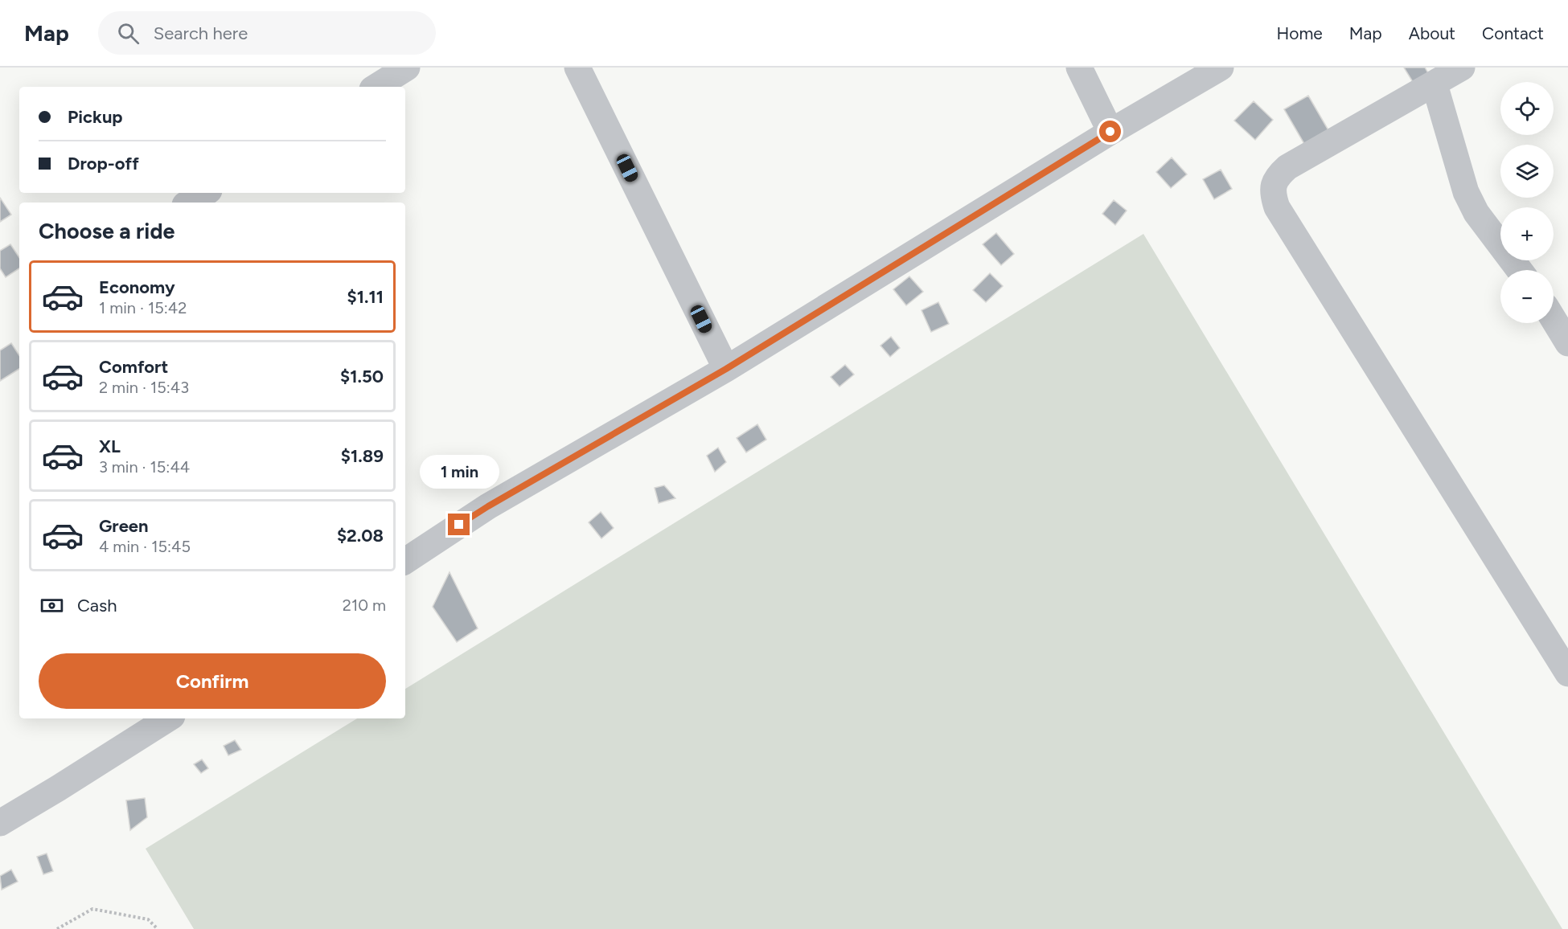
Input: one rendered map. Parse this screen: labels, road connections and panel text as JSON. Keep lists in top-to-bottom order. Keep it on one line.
{"page":{"header":"Map","search":"Search here","nav":["Home","Map","About","Contact"],"map_buttons":["+","−"],"banner":["Pickup","Drop-off"],"heading":"Choose a ride","list":[{"name":"Economy","note":"1 min · 15:42","value":"$1.11"},{"name":"Comfort","note":"2 min · 15:43","value":"$1.50"},{"name":"XL","note":"3 min · 15:44","value":"$1.89"},{"name":"Green","note":"4 min · 15:45","value":"$2.08"}],"bubble":"1 min","pay":["Cash","210 m"],"buttons":"Confirm"}}
